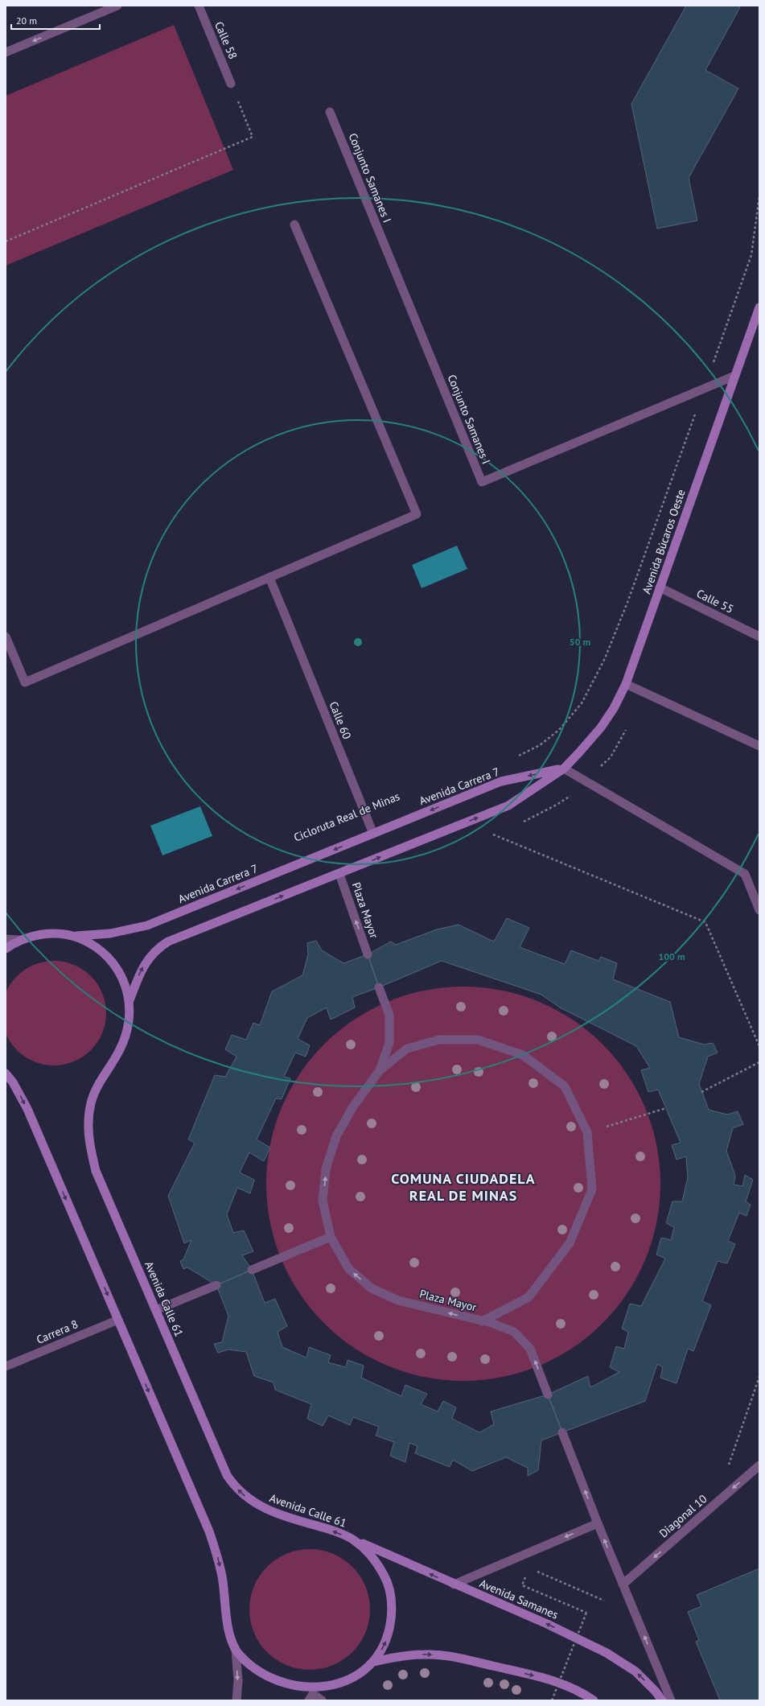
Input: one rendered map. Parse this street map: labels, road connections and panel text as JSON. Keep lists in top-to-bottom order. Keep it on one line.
{"streets":{"main road":["Avenida Búcaros Oeste","Avenida Carrera 7","Avenida Calle 61","Avenida Samanes"],"street":["Calle 58","Conjunto Samanes I","Calle 55","Calle 60","Plaza Mayor","Carrera 8","Diagonal 10"]},"crossings":[["Conjunto Samanes I","Avenida Búcaros Oeste"],["Avenida Búcaros Oeste","Calle 55"],["Avenida Búcaros Oeste","Avenida Carrera 7"],["Calle 60","Avenida Carrera 7"],["Avenida Carrera 7","Avenida Calle 61"],["Avenida Calle 61","Carrera 8"],["Avenida Calle 61","Avenida Samanes"]],"one_way":["Plaza Mayor","Diagonal 10"],"districts":["COMUNA CIUDADELA REAL DE MINAS"],"scale_bar":"20 m","rings":["50 m","100 m"]}
